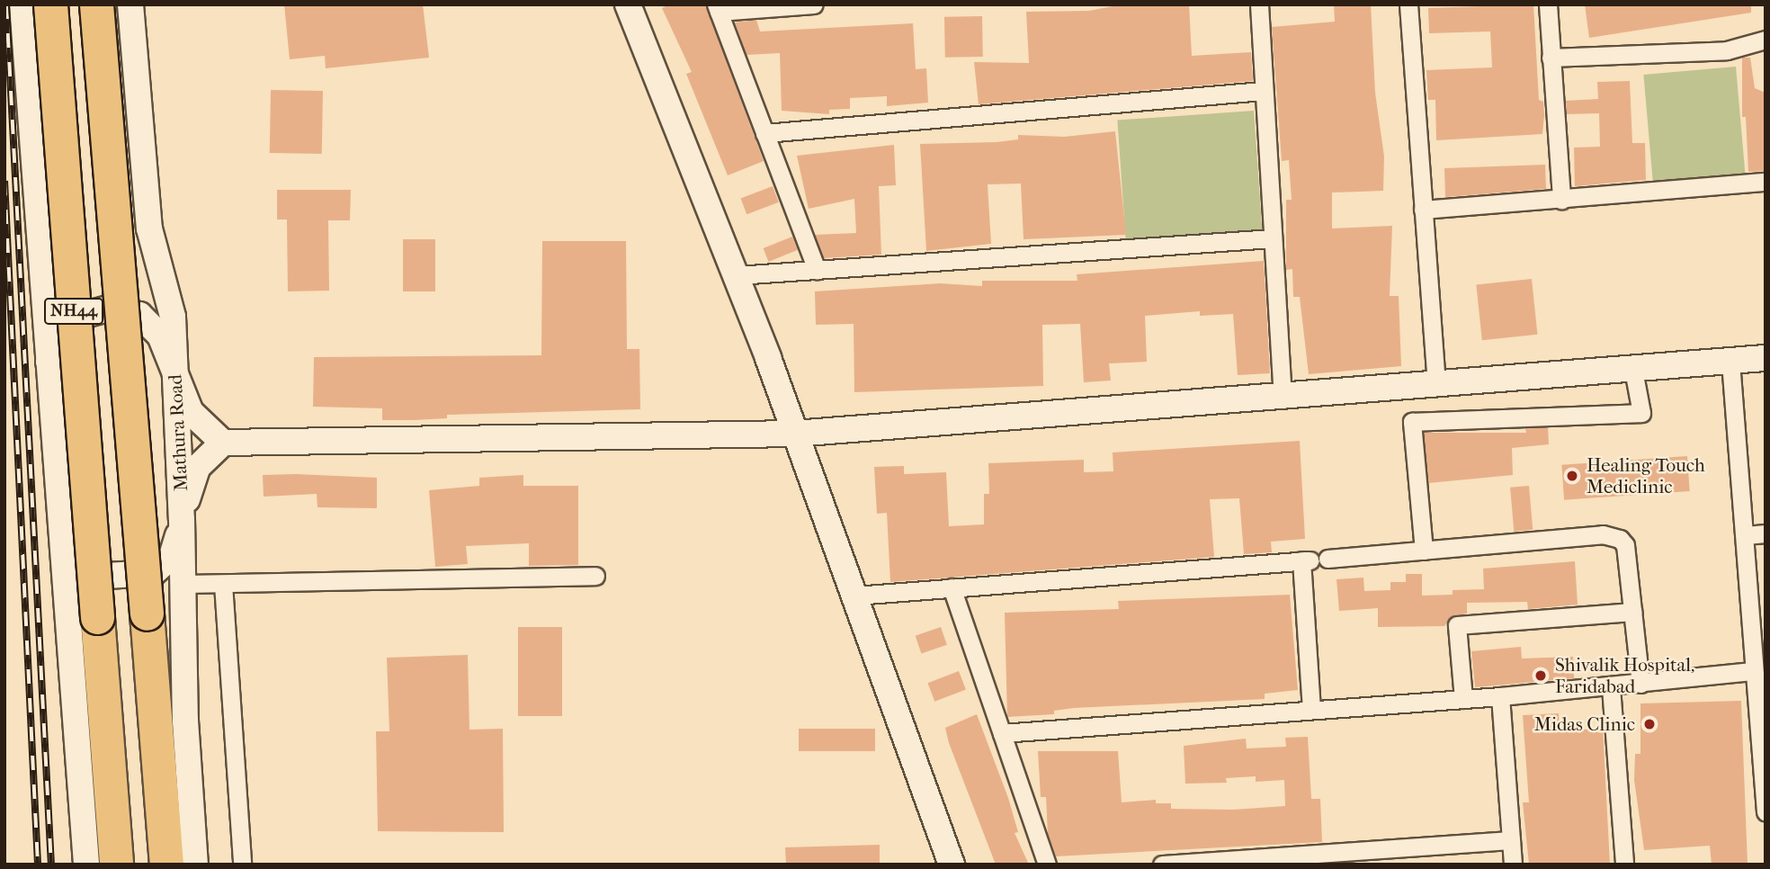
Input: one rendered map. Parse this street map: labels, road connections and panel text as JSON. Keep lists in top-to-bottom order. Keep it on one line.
{"streets":{"highway":["NH44"],"street":["Mathura Road"]},"places":["Healing Touch Mediclinic","Shivalik Hospital, Faridabad","Midas Clinic"]}
